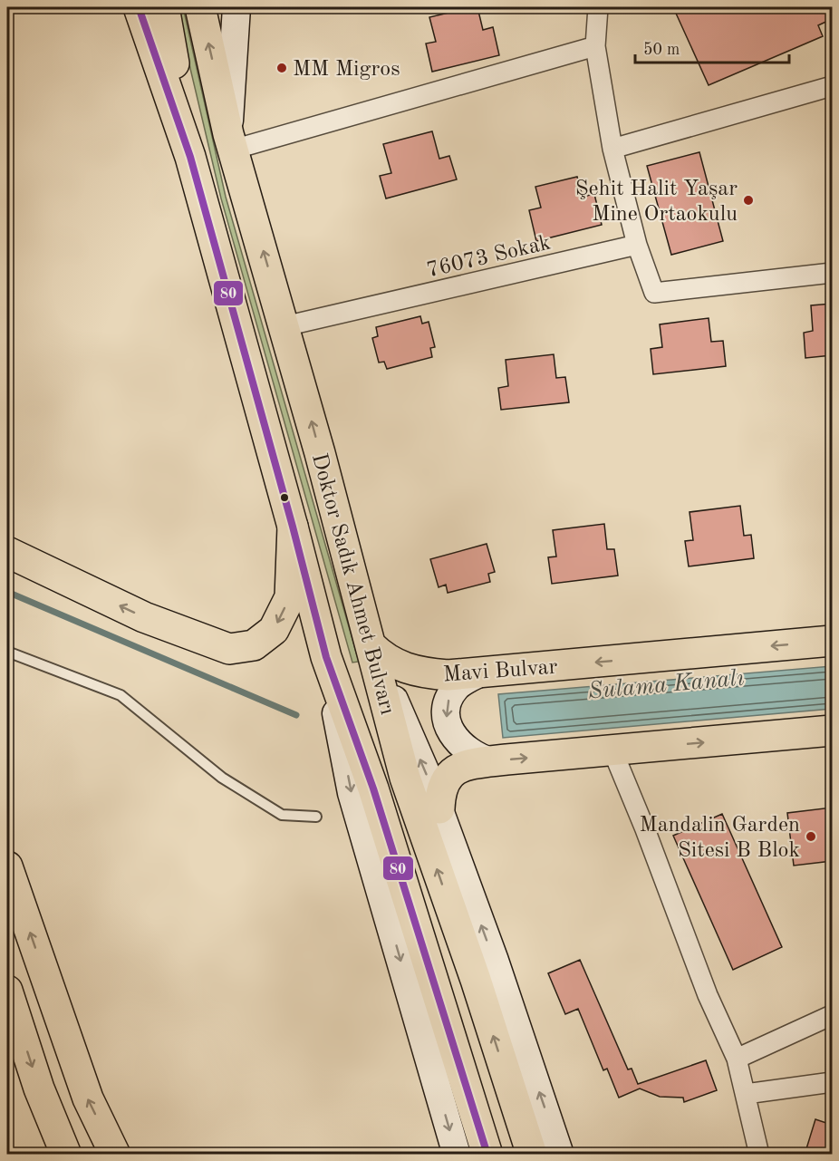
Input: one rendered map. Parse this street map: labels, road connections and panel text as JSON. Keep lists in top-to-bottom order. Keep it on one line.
{"streets":{"main road":["Doktor Sadık Ahmet Bulvarı","Mavi Bulvar"],"street":["76073 Sokak"]},"crossings":[["76073 Sokak","Doktor Sadık Ahmet Bulvarı"],["Doktor Sadık Ahmet Bulvarı","Mavi Bulvar"]],"water":["Sulama Kanalı"],"places":["MM Migros","Şehit Halit Yaşar Mine Ortaokulu","Mandalin Garden Sitesi B Blok"],"lines":["transit line 80"],"scale_bar":"50 m"}
